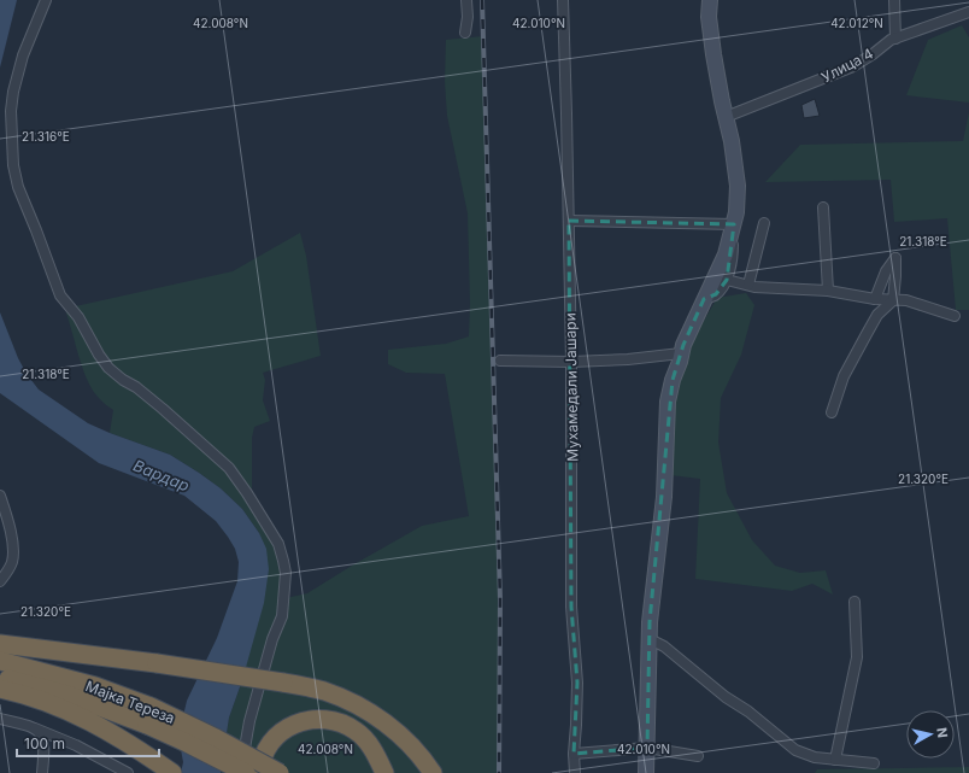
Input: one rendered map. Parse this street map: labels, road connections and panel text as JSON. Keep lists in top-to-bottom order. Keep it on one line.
{"streets":{"highway":["Мајка Тереза"],"street":["Улица 4","Мухамедали Јашари"]},"water":["Вардар"],"scale_bar":"100 m","north":"right","coordinates":["42.008°N","42.010°N","42.012°N","21.316°E","21.318°E","21.320°E"]}
